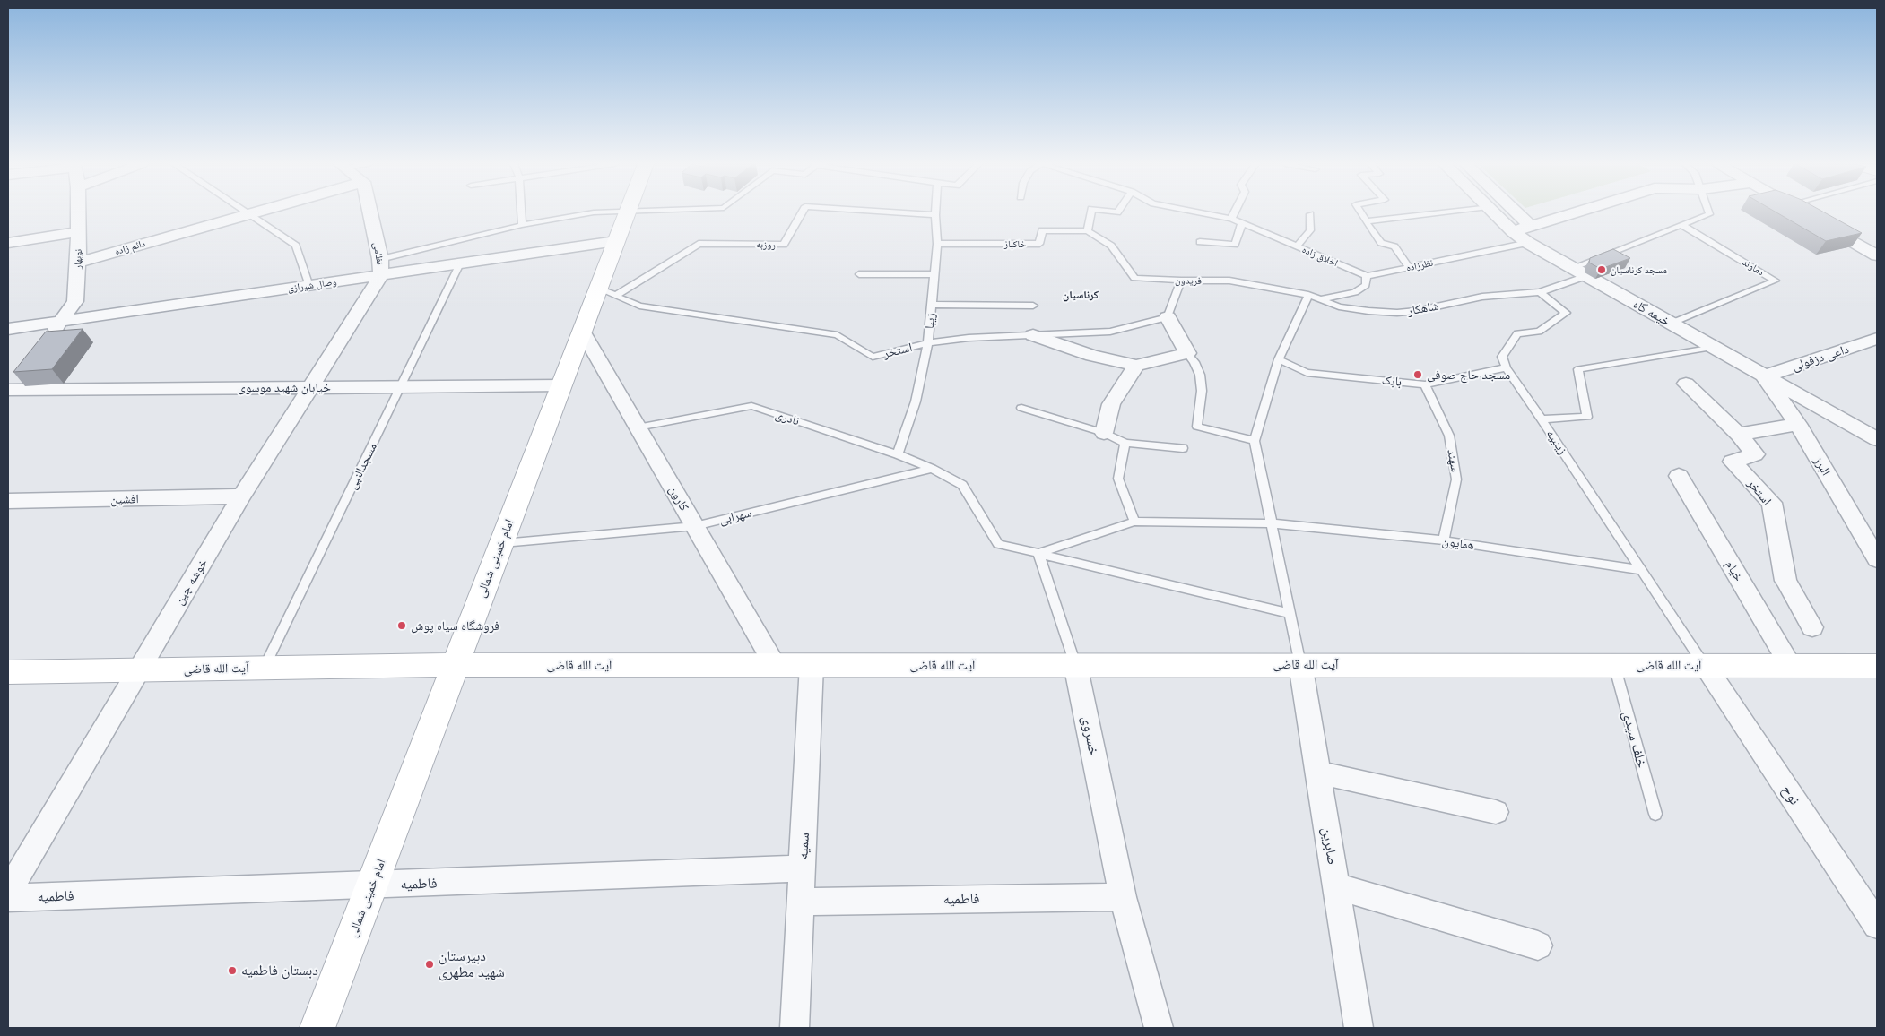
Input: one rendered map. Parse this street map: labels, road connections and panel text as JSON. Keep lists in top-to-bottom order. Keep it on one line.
{"streets":{"main road":["امام خمینی شمالی","آیت الله قاضی"],"street":["دائم زاده","نظامی","نوبهار","وصال شیرازی","خیمه گاه","استخر","داعی دزفولی","خیابان شهید موسوی","البرز","کارون","افشین","خیام","خوشه چین","خسروی","نوح","سمیه","صابرین","فاطمیه"],"lane":["خاکباز","روزبه","اخلاق زاده","نظرزاده","دماوند","فریدون","شاهکار","زیبا","بابک","نادری","زینبیه","سهند","مسجدالنبی","سهرابی","همایون","خلف سیدی"]},"crossings":[["خاکباز","فریدون"],["خاکباز","زیبا"],["روزبه","زیبا"],["روزبه","استخر"],["روزبه","امام خمینی شمالی"],["دائم زاده","نوبهار"],["نظامی","وصال شیرازی"],["نظامی","خوشه چین"],["اخلاق زاده","نظرزاده"],["نوبهار","وصال شیرازی"],["نظرزاده","خیمه گاه"],["دماوند","خیمه گاه"],["فریدون","شاهکار"],["وصال شیرازی","مسجدالنبی"],["وصال شیرازی","امام خمینی شمالی"],["وصال شیرازی","خوشه چین"],["خیمه گاه","داعی دزفولی"],["خیمه گاه","البرز"],["زیبا","استخر"],["زیبا","نادری"],["استخر","امام خمینی شمالی"],["داعی دزفولی","البرز"],["بابک","زینبیه"],["بابک","سهند"],["خیابان شهید موسوی","مسجدالنبی"],["خیابان شهید موسوی","امام خمینی شمالی"],["خیابان شهید موسوی","خوشه چین"],["نادری","کارون"],["نادری","سهرابی"],["زینبیه","همایون"],["زینبیه","آیت الله قاضی"],["زینبیه","نوح"],["سهند","همایون"],["مسجدالنبی","آیت الله قاضی"],["کارون","سهرابی"],["کارون","امام خمینی شمالی"],["کارون","آیت الله قاضی"],["افشین","خوشه چین"],["سهرابی","امام خمینی شمالی"],["همایون","خسروی"],["امام خمینی شمالی","آیت الله قاضی"],["امام خمینی شمالی","فاطمیه"],["خیام","آیت الله قاضی"],["خوشه چین","آیت الله قاضی"],["آیت الله قاضی","خسروی"],["آیت الله قاضی","خلف سیدی"],["آیت الله قاضی","نوح"],["آیت الله قاضی","سمیه"],["آیت الله قاضی","صابرین"],["خسروی","فاطمیه"],["سمیه","فاطمیه"]],"districts":["کرناسیان"],"places":["مسجد کرناسیان","مسجد حاج صوفی","فروشگاه سیاه پوش","دبیرستان شهید مطهری","دبستان فاطمیه"]}
